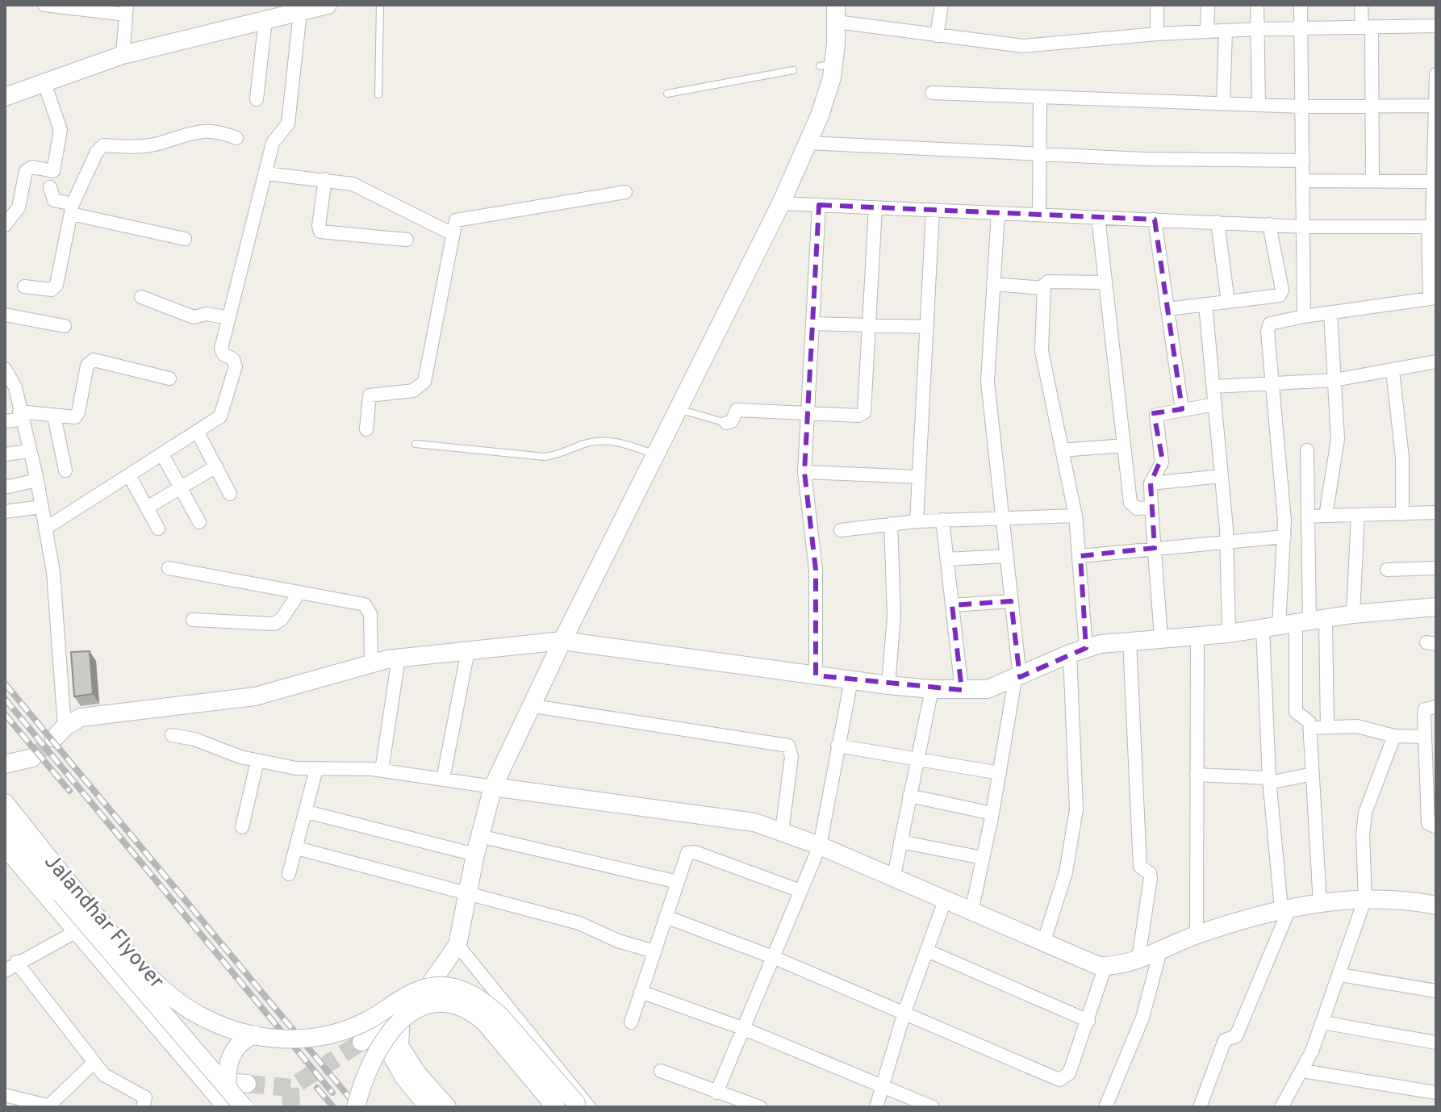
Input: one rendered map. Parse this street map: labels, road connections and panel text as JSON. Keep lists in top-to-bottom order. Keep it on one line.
{"streets":{"main road":["Jalandhar Flyover"]}}
